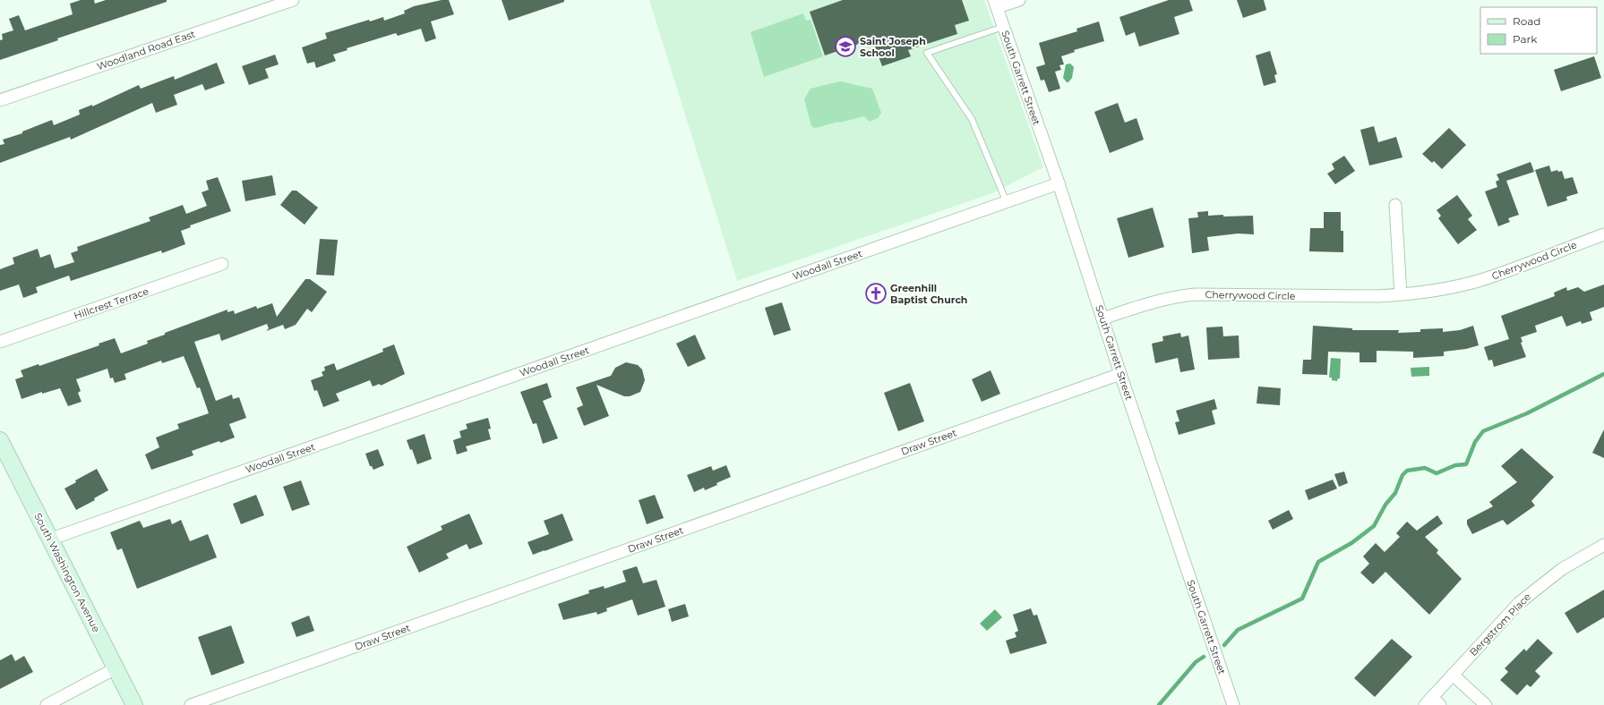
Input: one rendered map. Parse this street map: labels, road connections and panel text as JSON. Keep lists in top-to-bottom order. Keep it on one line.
{"streets":{"street":["Woodland Road East","South Garrett Street","Cherrywood Circle","Woodall Street","Hillcrest Terrace","Draw Street","South Washington Avenue","Bergstrom Place"]},"crossings":[["South Garrett Street","Cherrywood Circle"],["South Garrett Street","Woodall Street"],["South Garrett Street","Draw Street"],["Woodall Street","South Washington Avenue"]],"places":{"school or university":["Saint Joseph School"],"church":["Greenhill Baptist Church"]},"legend":["Road","Park"]}
